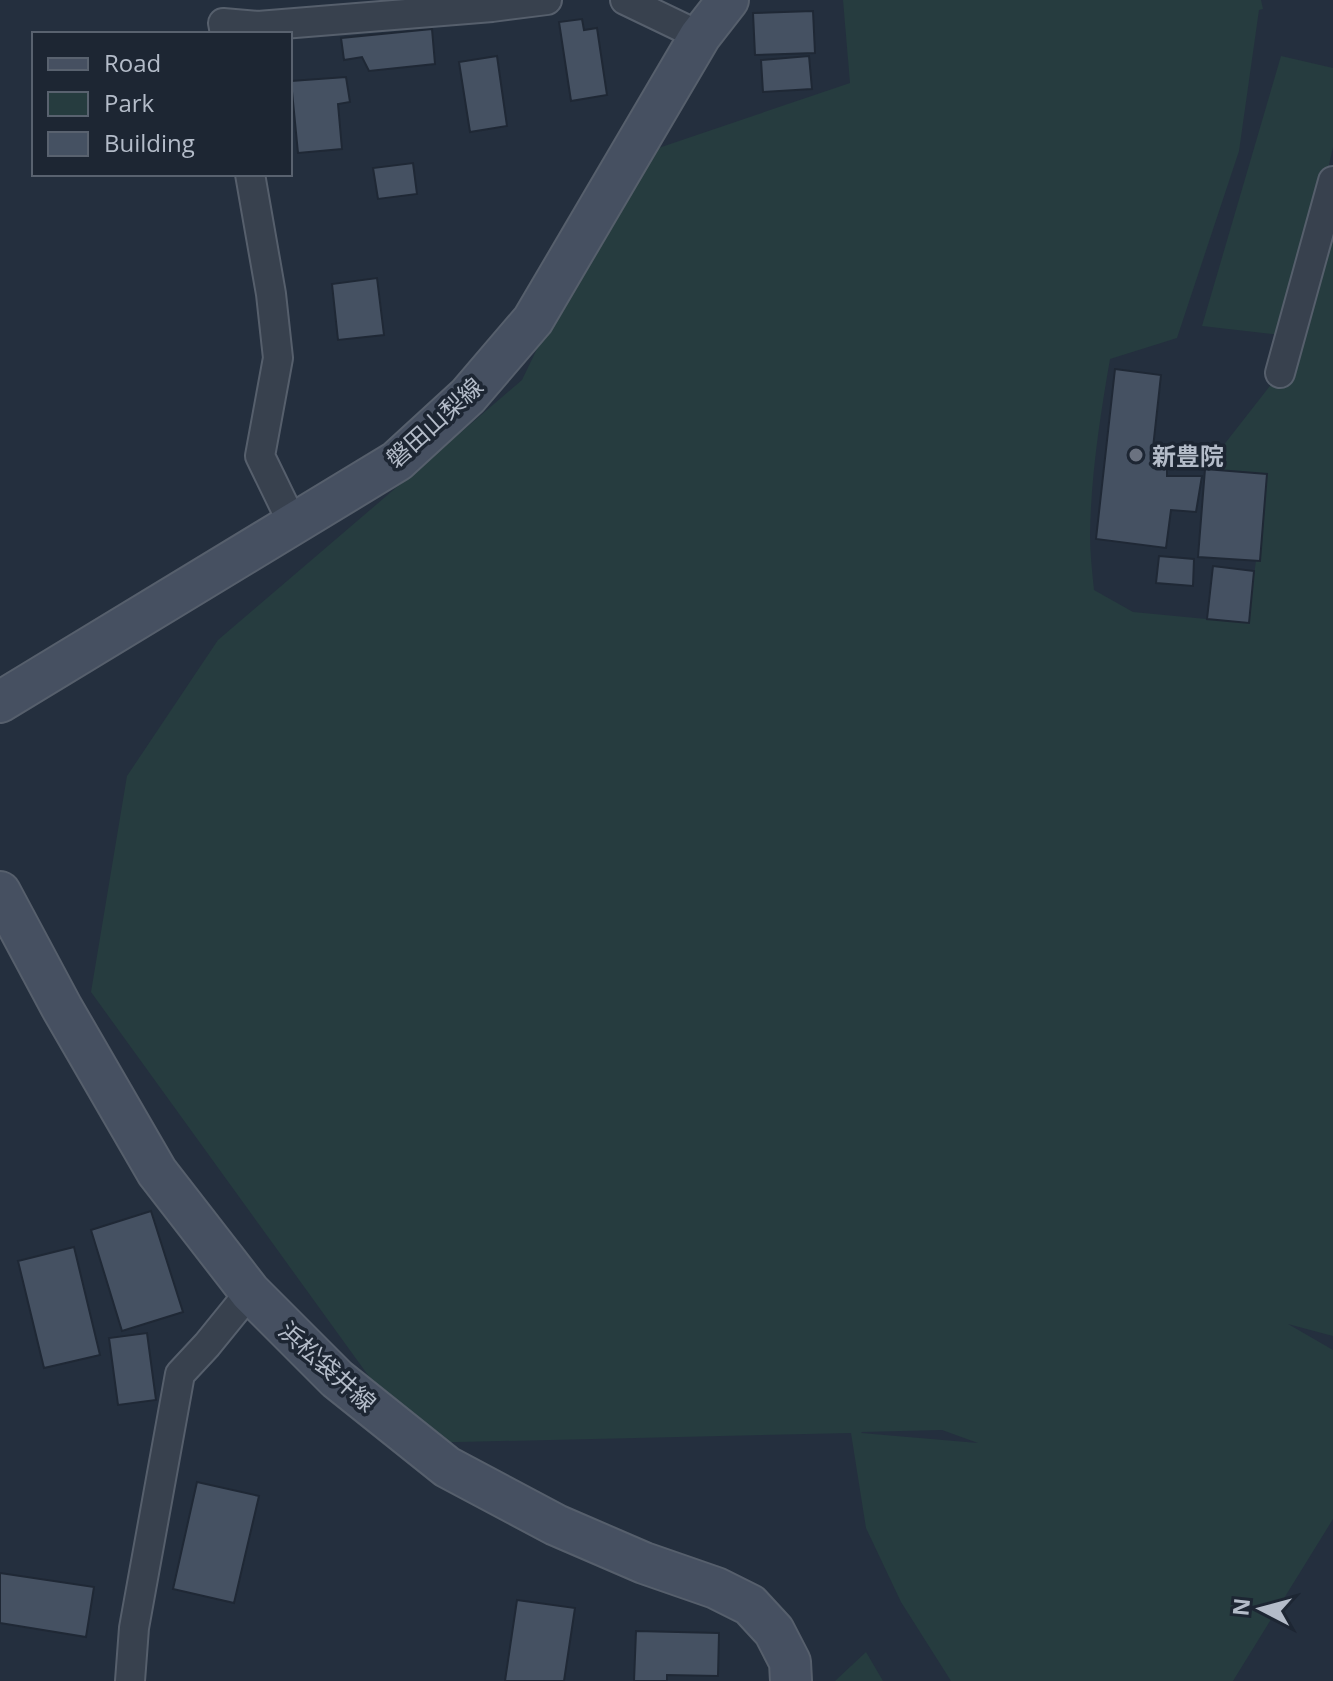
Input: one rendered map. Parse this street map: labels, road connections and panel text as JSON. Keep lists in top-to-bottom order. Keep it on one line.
{"streets":{"main road":["磐田山梨線","浜松袋井線"]},"places":["新豊院"],"legend":["Road","Park","Building"],"north":"left"}
